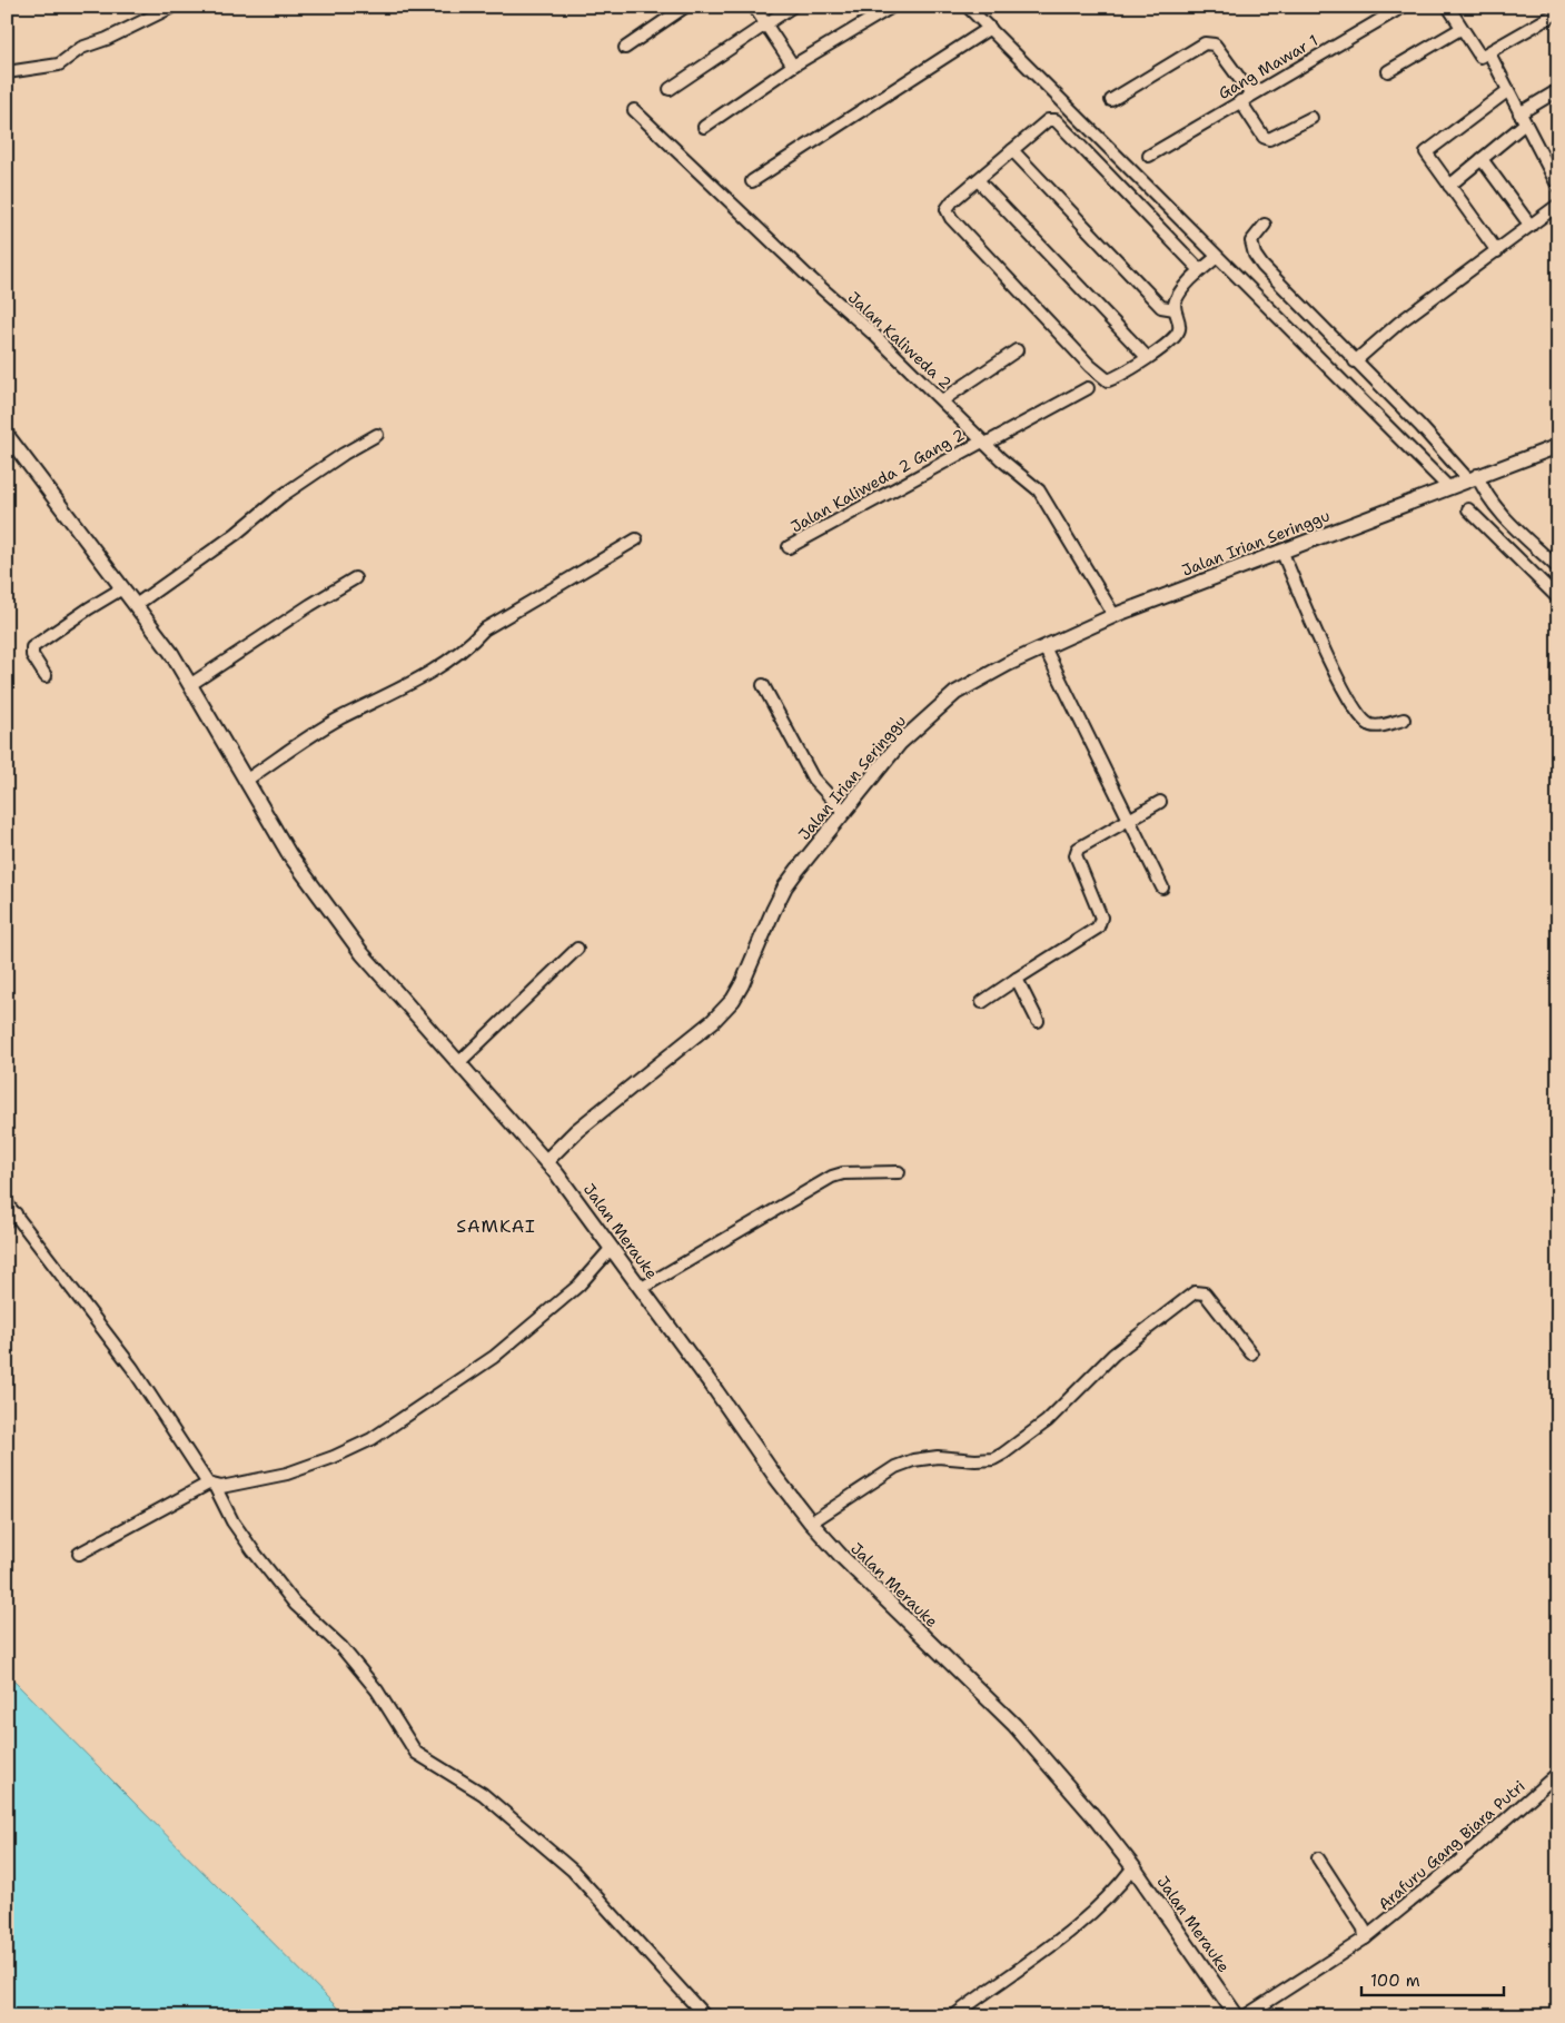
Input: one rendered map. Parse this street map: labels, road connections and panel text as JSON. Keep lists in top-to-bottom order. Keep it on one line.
{"streets":{"street":["Gang Mawar 1","Jalan Kaliweda 2","Jalan Kaliweda 2 Gang 2","Jalan Irian Seringgu","Jalan Merauke","Arafuru Gang Biara Putri"]},"crossings":[["Jalan Kaliweda 2","Jalan Kaliweda 2 Gang 2"],["Jalan Kaliweda 2","Jalan Irian Seringgu"],["Jalan Irian Seringgu","Jalan Merauke"]],"districts":["SAMKAI"],"scale_bar":"100 m"}
